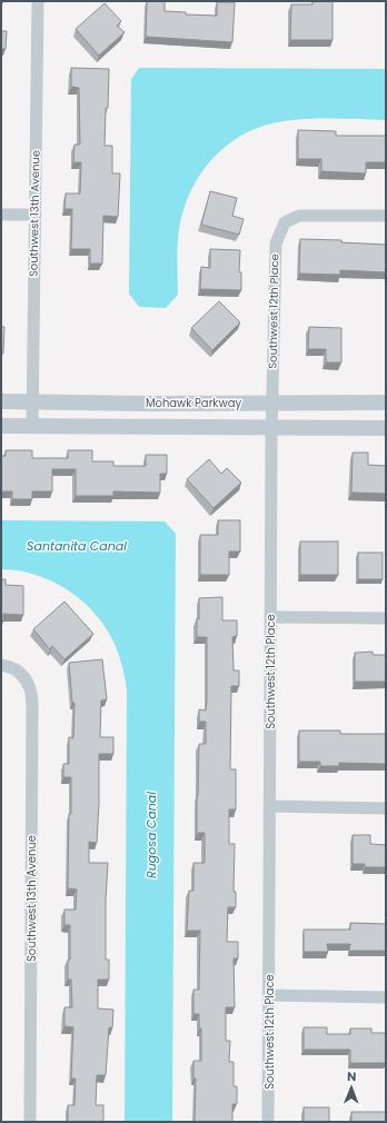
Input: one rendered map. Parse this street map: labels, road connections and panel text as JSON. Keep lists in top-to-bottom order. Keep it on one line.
{"streets":{"street":["Southwest 13th Avenue","Southwest 12th Place","Mohawk Parkway"]},"crossings":[["Southwest 13th Avenue","Mohawk Parkway"],["Southwest 12th Place","Mohawk Parkway"]],"water":["Santanita Canal","Rugosa Canal"],"north":"top"}
